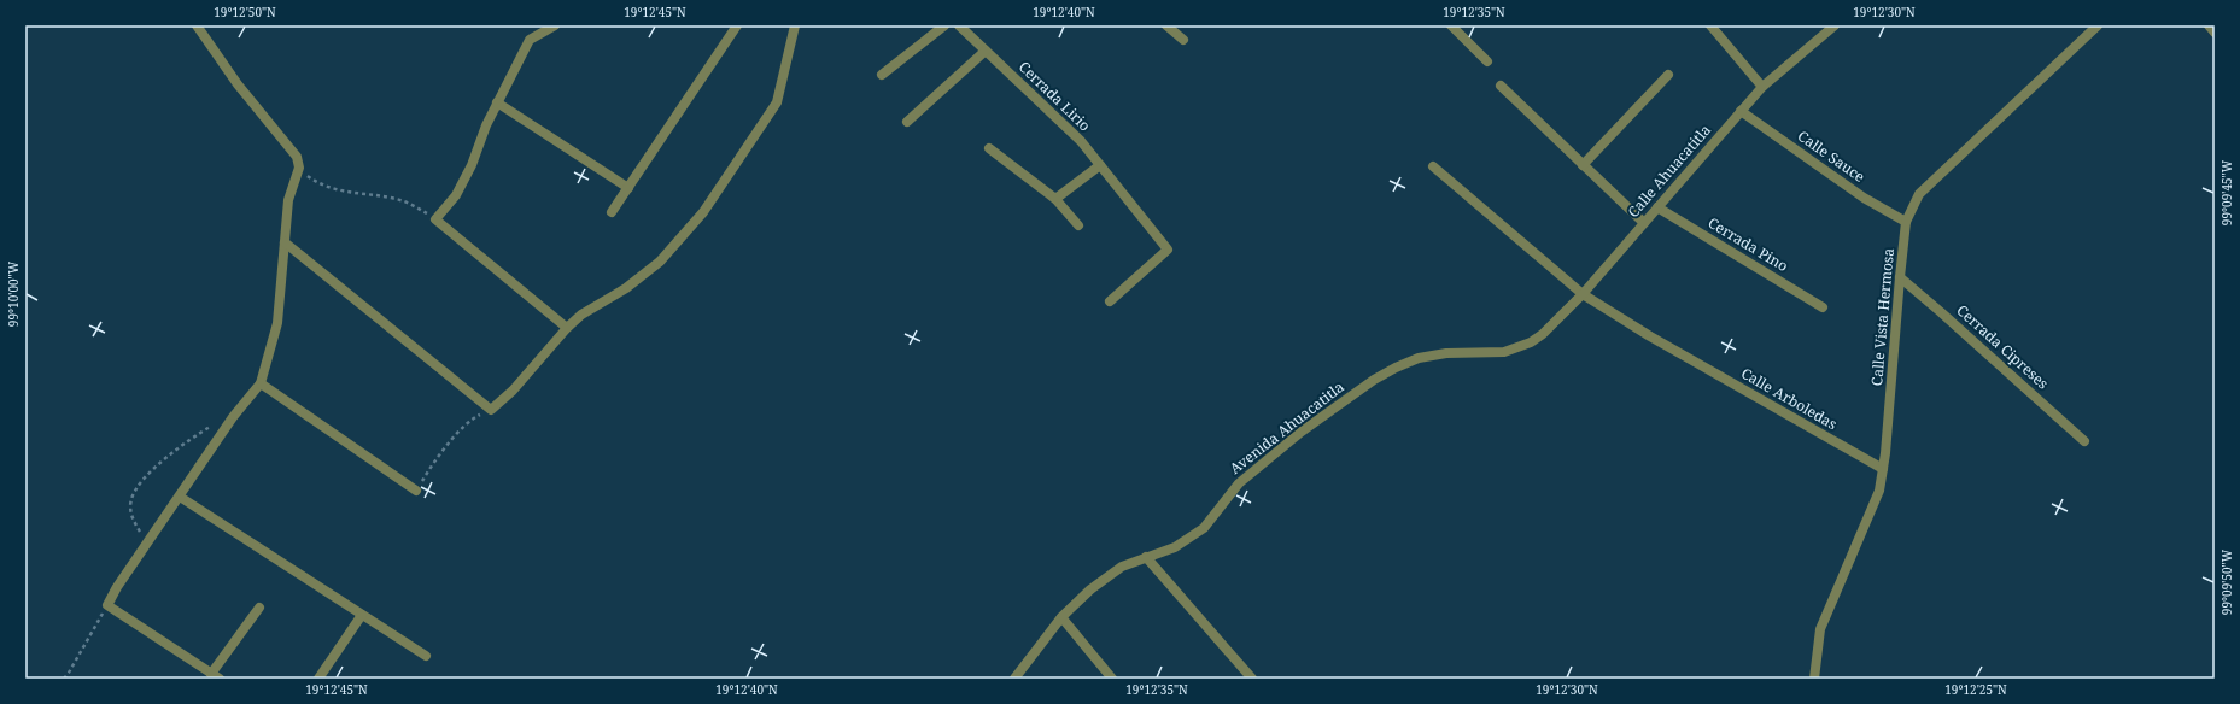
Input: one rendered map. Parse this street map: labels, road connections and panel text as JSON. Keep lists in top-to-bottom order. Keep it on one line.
{"streets":{"street":["Cerrada Lirio","Calle Sauce","Calle Ahuacatitla","Cerrada Pino","Calle Vista Hermosa","Cerrada Cipreses","Calle Arboledas","Avenida Ahuacatitla"]},"crossings":[["Calle Sauce","Calle Ahuacatitla"],["Calle Sauce","Calle Vista Hermosa"],["Calle Ahuacatitla","Cerrada Pino"],["Calle Ahuacatitla","Calle Arboledas"],["Calle Ahuacatitla","Avenida Ahuacatitla"],["Calle Vista Hermosa","Cerrada Cipreses"],["Calle Vista Hermosa","Calle Arboledas"]],"coordinates":["19°12'50\"N","19°12'45\"N","19°12'40\"N","19°12'35\"N","19°12'30\"N","99°09'45\"W","99°10'00\"W","99°09'50\"W","19°12'25\"N"]}
